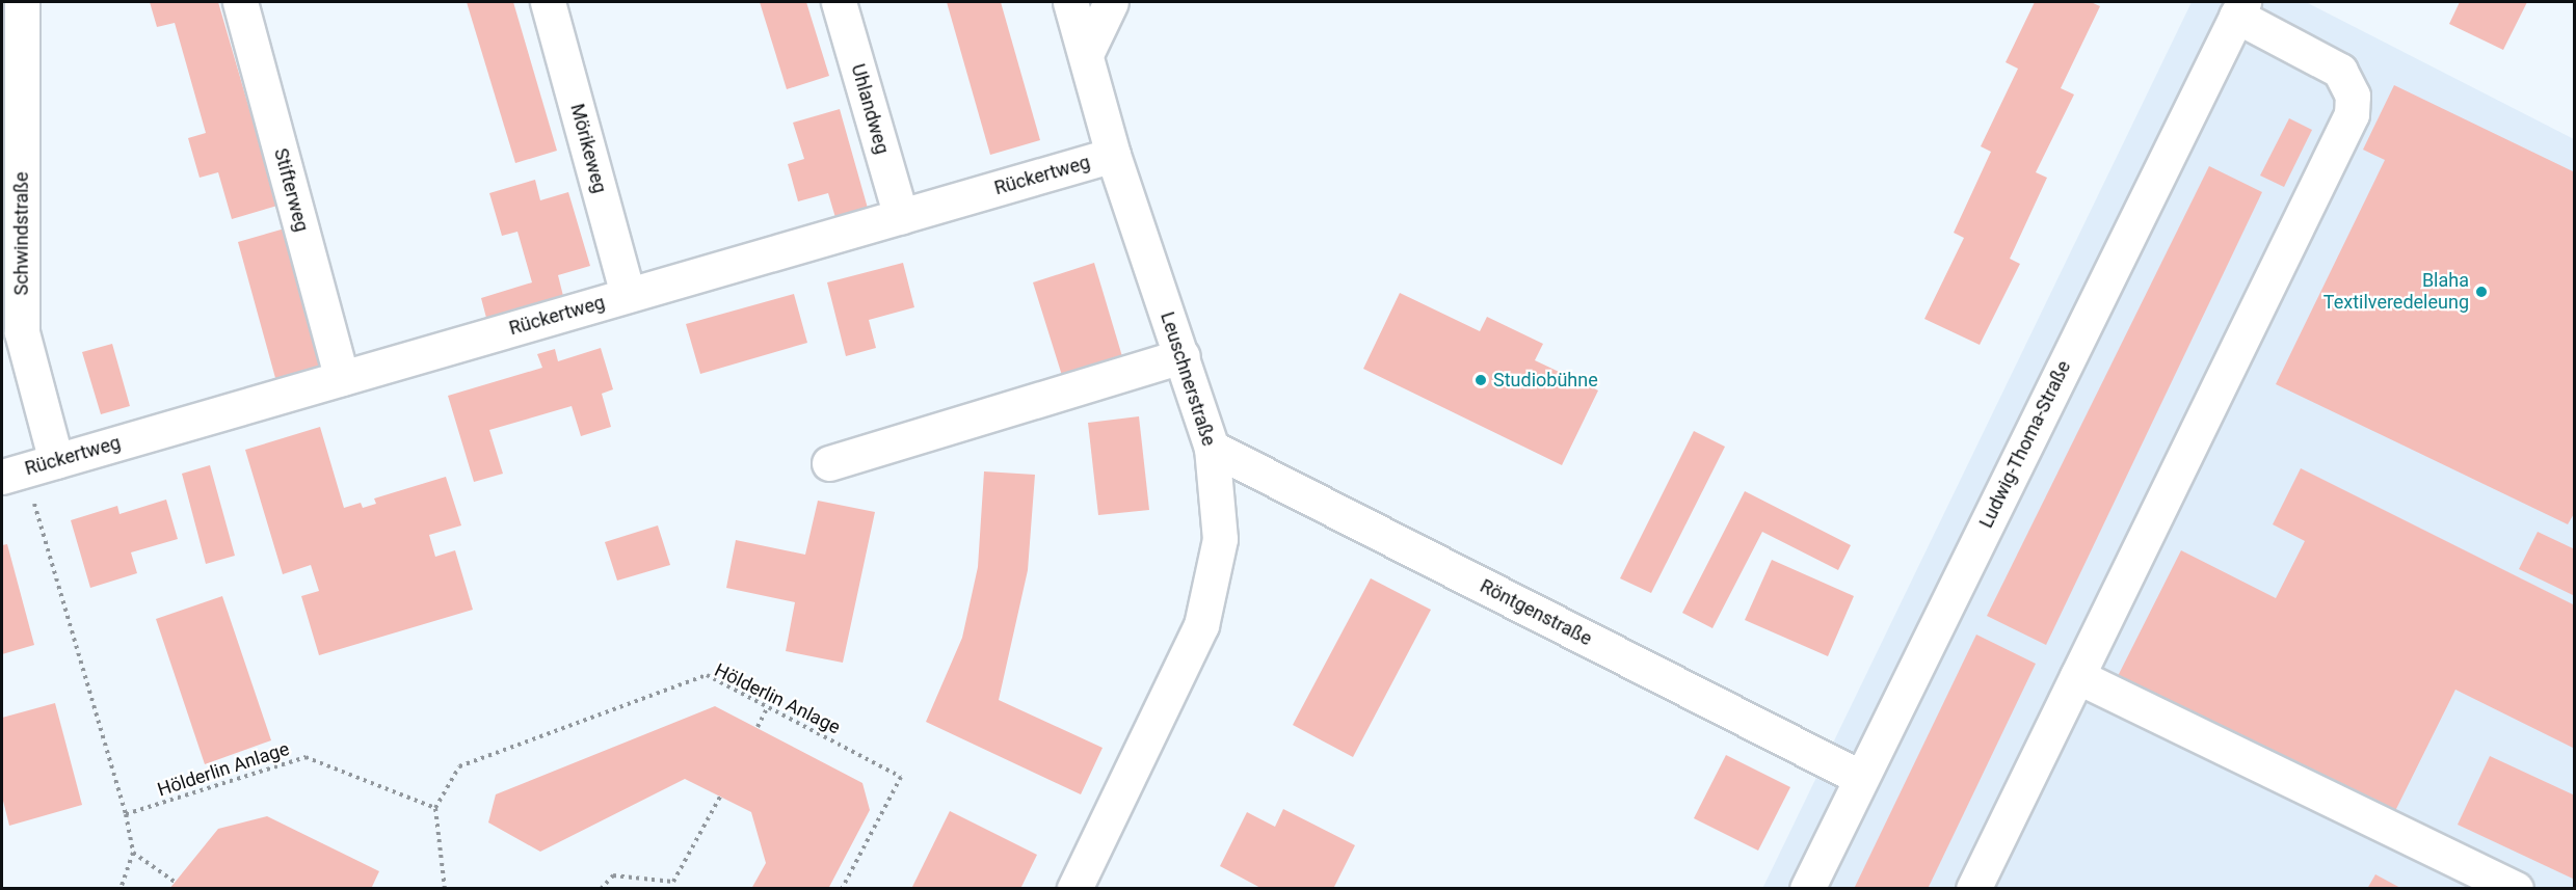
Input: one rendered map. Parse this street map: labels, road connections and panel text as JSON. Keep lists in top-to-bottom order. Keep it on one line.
{"streets":{"street":["Uhlandweg","Mörikeweg","Rückertweg","Stifterweg","Schwindstraße","Leuschnerstraße","Ludwig-Thoma-Straße","Röntgenstraße"],"path":["Hölderlin Anlage"]},"crossings":[["Uhlandweg","Rückertweg"],["Mörikeweg","Rückertweg"],["Rückertweg","Stifterweg"],["Rückertweg","Schwindstraße"],["Rückertweg","Leuschnerstraße"],["Leuschnerstraße","Röntgenstraße"],["Ludwig-Thoma-Straße","Röntgenstraße"]],"places":["Blaha Textilveredeleung","Studiobühne"]}
